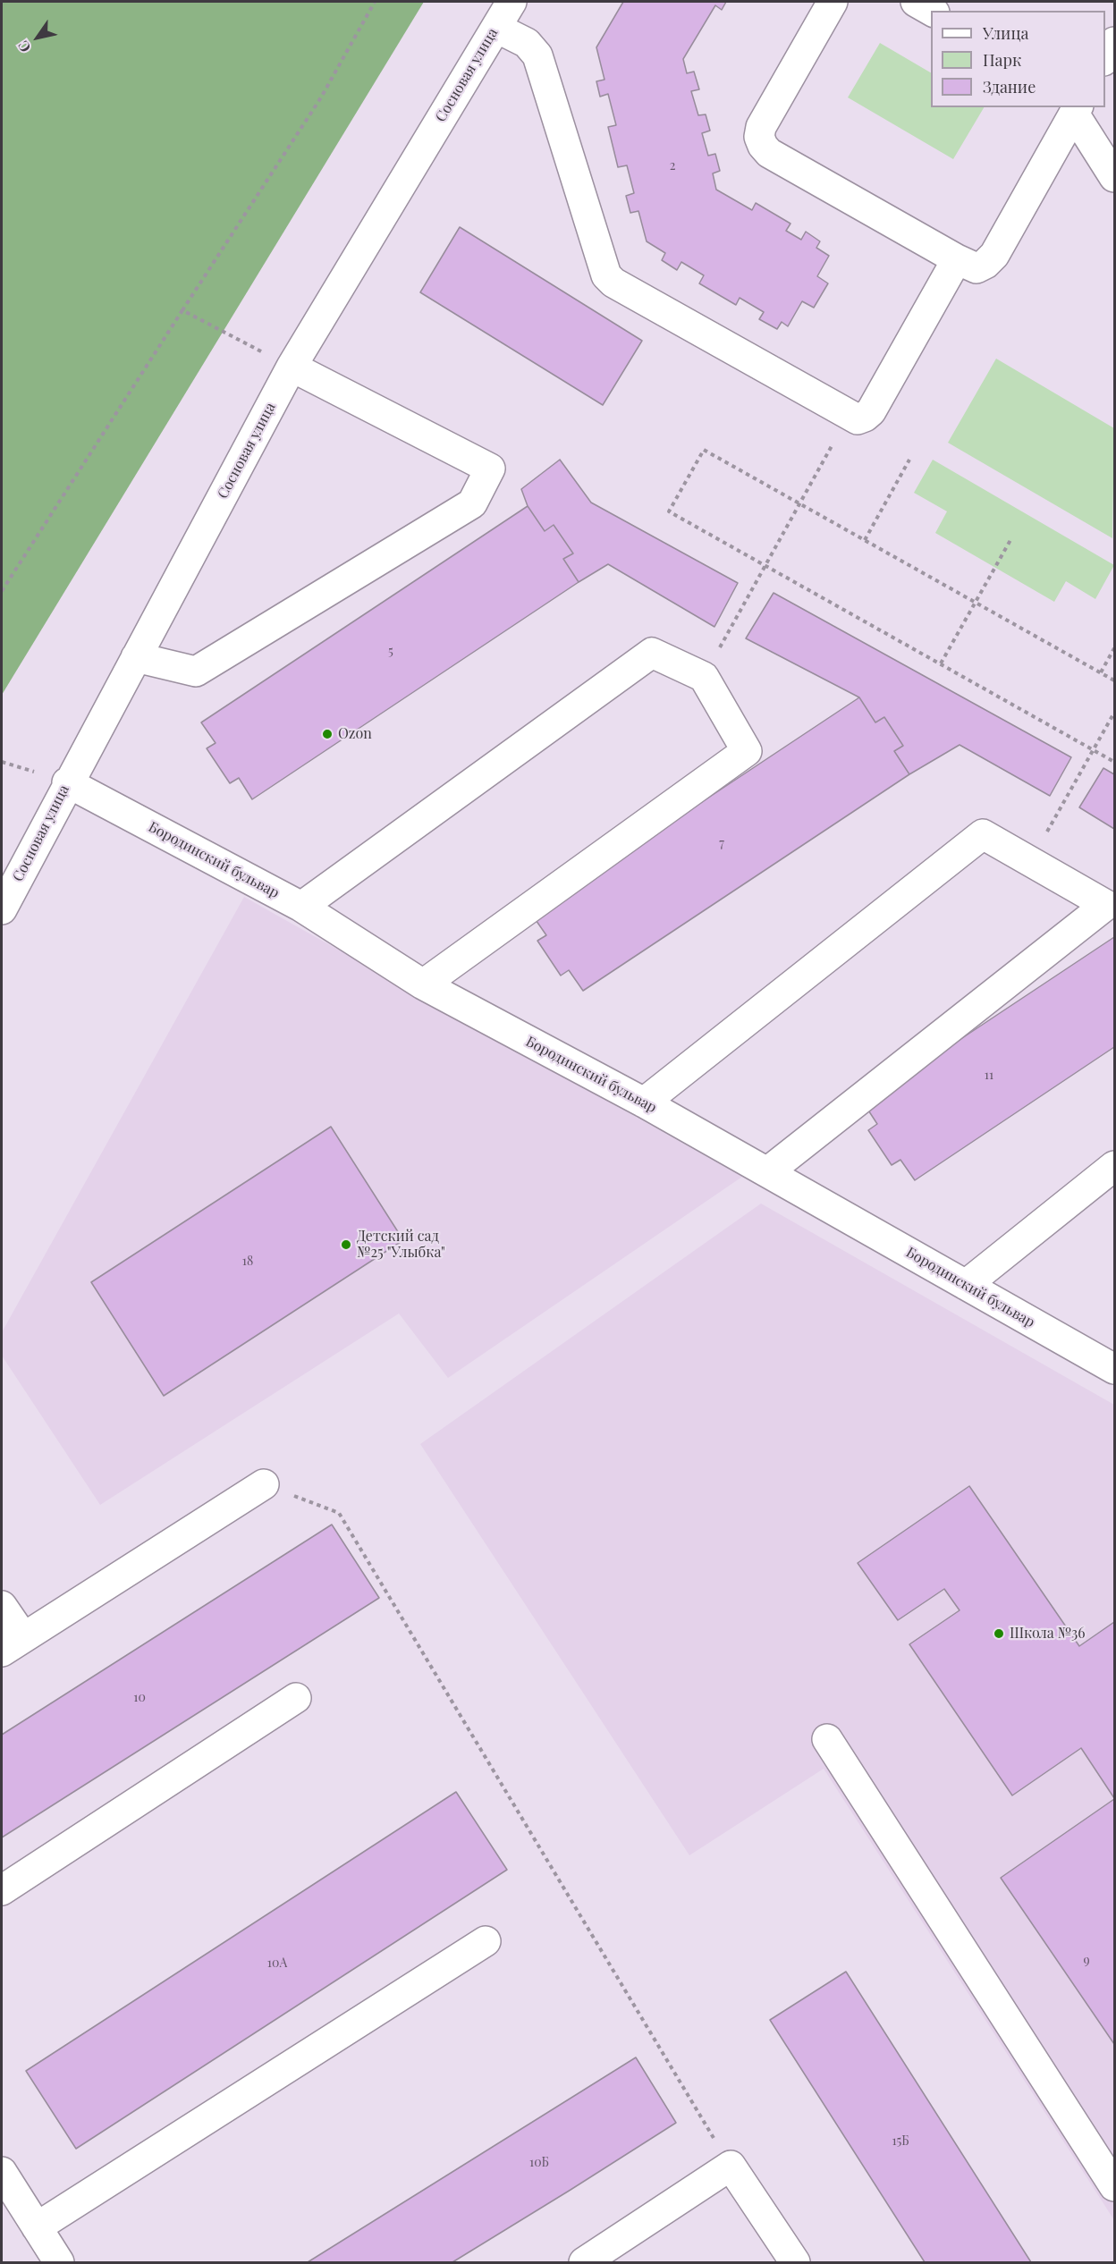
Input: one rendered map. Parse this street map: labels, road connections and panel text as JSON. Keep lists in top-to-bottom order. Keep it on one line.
{"streets":{"street":["Сосновая улица","Бородинский бульвар"]},"crossings":[["Сосновая улица","Бородинский бульвар"]],"places":["Ozon","Детский сад №25 \"Улыбка\"","Школа №36"],"house_numbers":["2","5","7","11","18","10","9","10А","15Б","10Б"],"legend":["Улица","Парк","Здание"],"north":"bottom left"}
